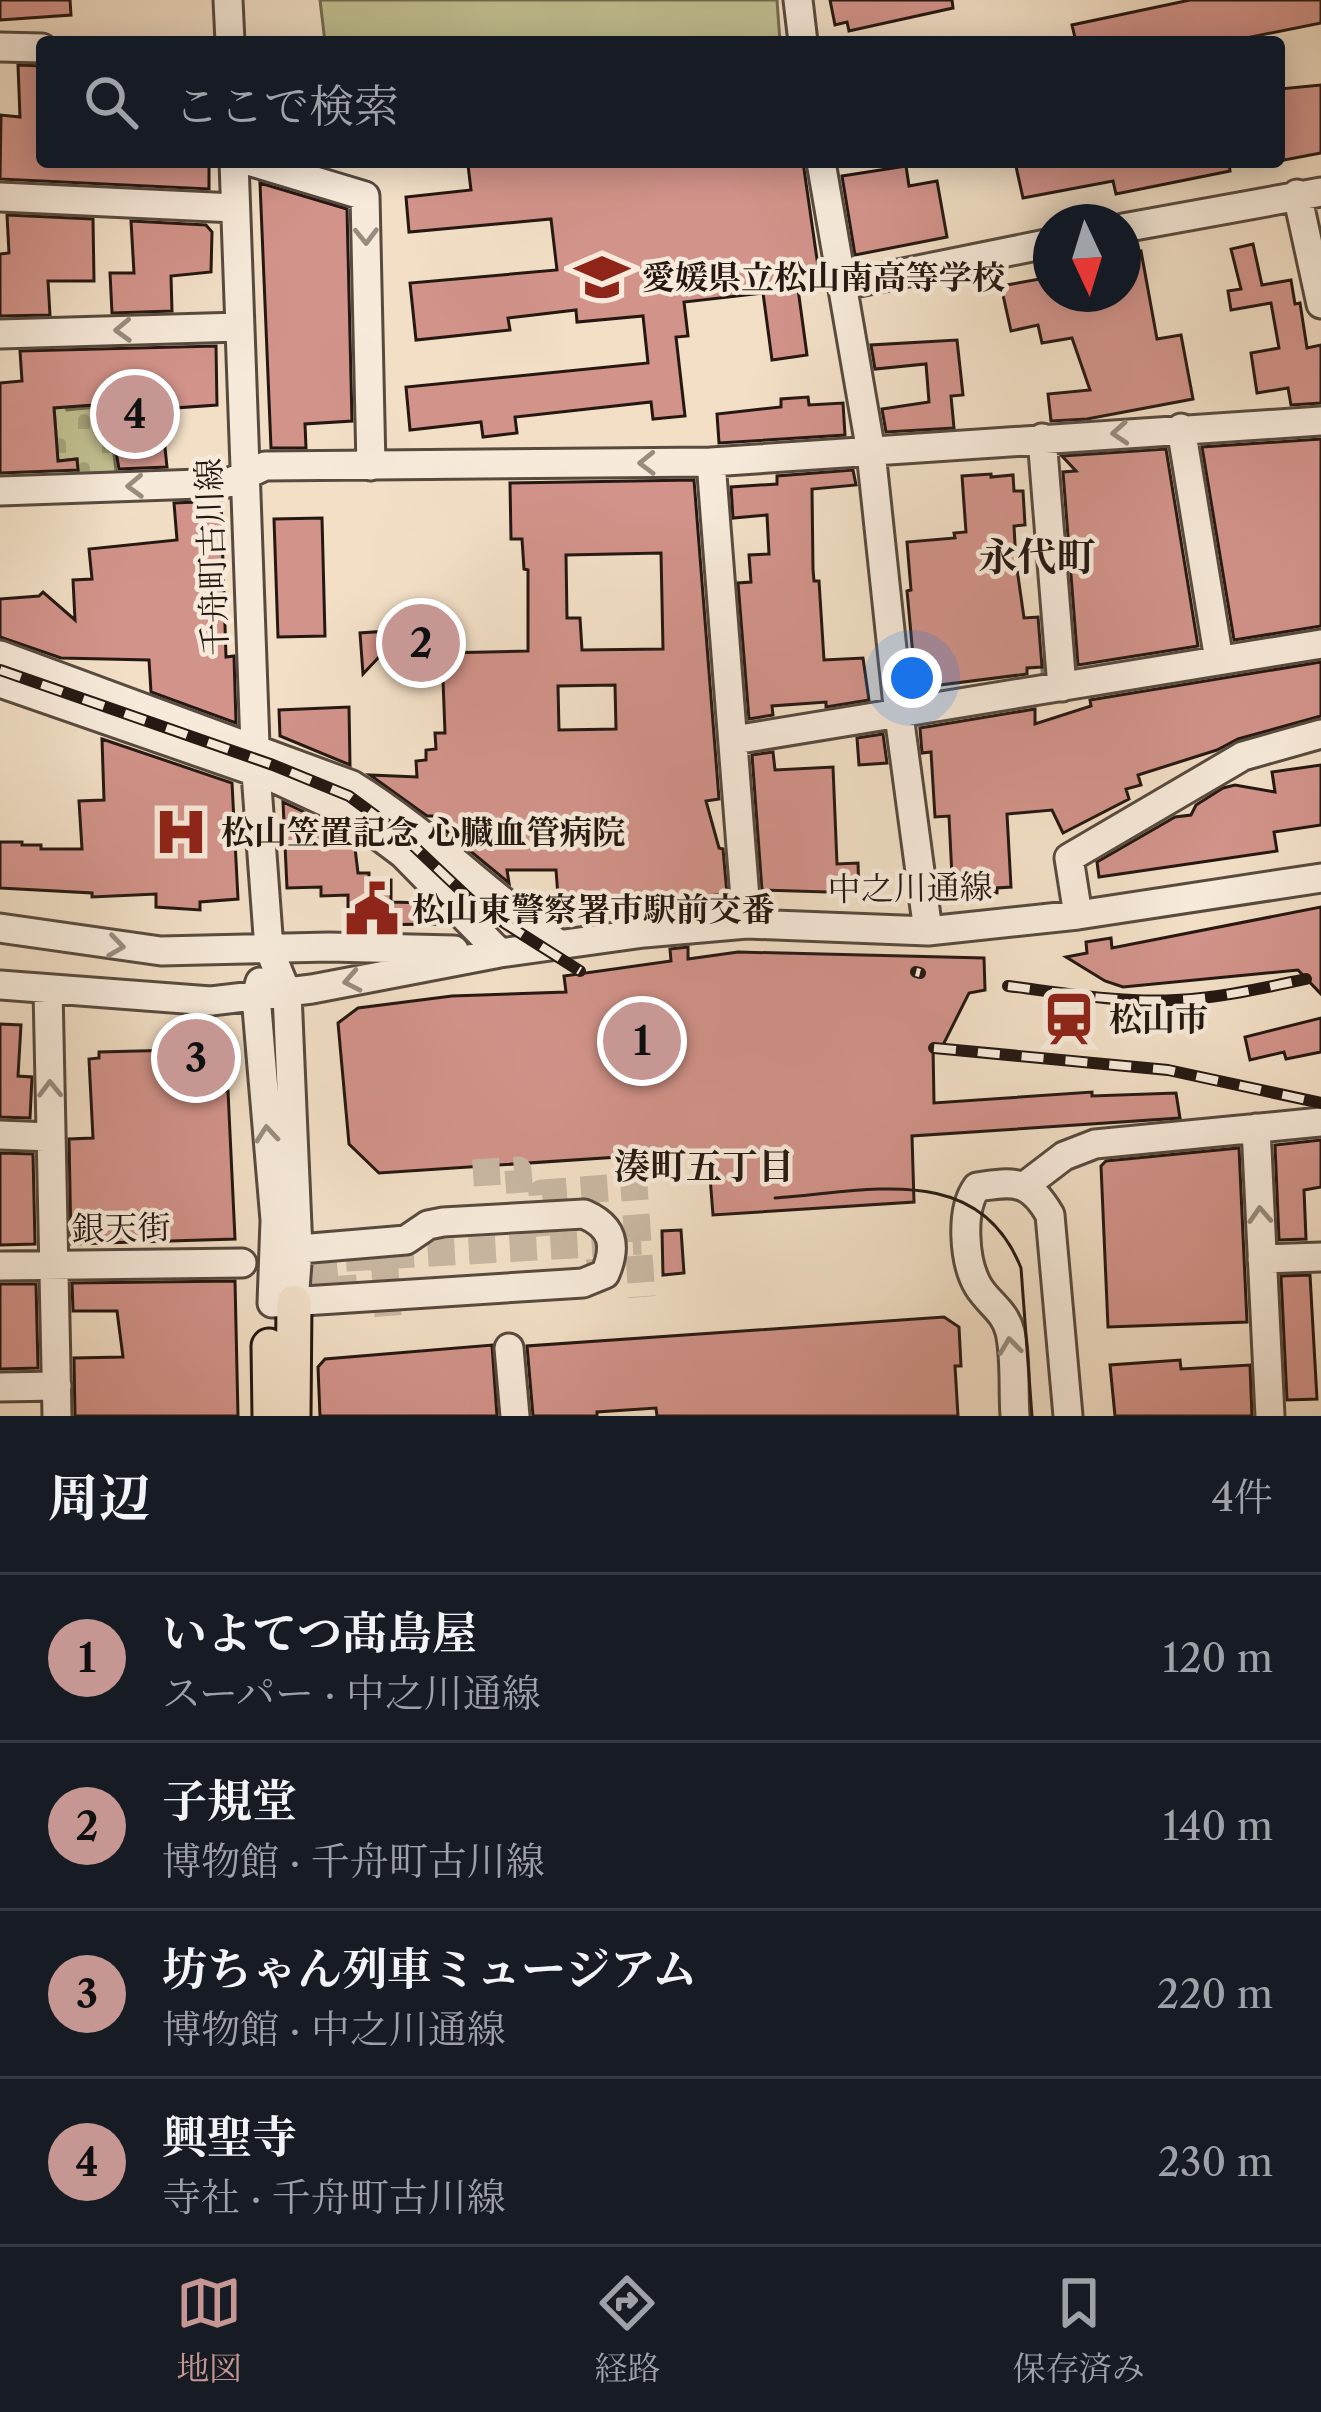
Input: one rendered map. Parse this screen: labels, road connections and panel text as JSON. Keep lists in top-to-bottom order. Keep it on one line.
{"streets":{"street":["千舟町古川線","中之川通線","銀天街"]},"crossings":[["千舟町古川線","中之川通線"]],"districts":["永代町","湊町五丁目"],"places":{"school or university":["愛媛県立松山南高等学校"],"hospital":["松山笠置記念 心臓血管病院"],"public building":["松山東警察署市駅前交番"],"station":["松山市"]},"north":"bottom","page":{"search":"ここで検索","pins":["4","2","1","3"],"heading":["周辺","4件"],"list":[{"mark":"1","name":"いよてつ髙島屋","note":"スーパー · 中之川通線","value":"120 m"},{"mark":"2","name":"子規堂","note":"博物館 · 千舟町古川線","value":"140 m"},{"mark":"3","name":"坊ちゃん列車ミュージアム","note":"博物館 · 中之川通線","value":"220 m"},{"mark":"4","name":"興聖寺","note":"寺社 · 千舟町古川線","value":"230 m"}],"nav":["地図","経路","保存済み"]}}
